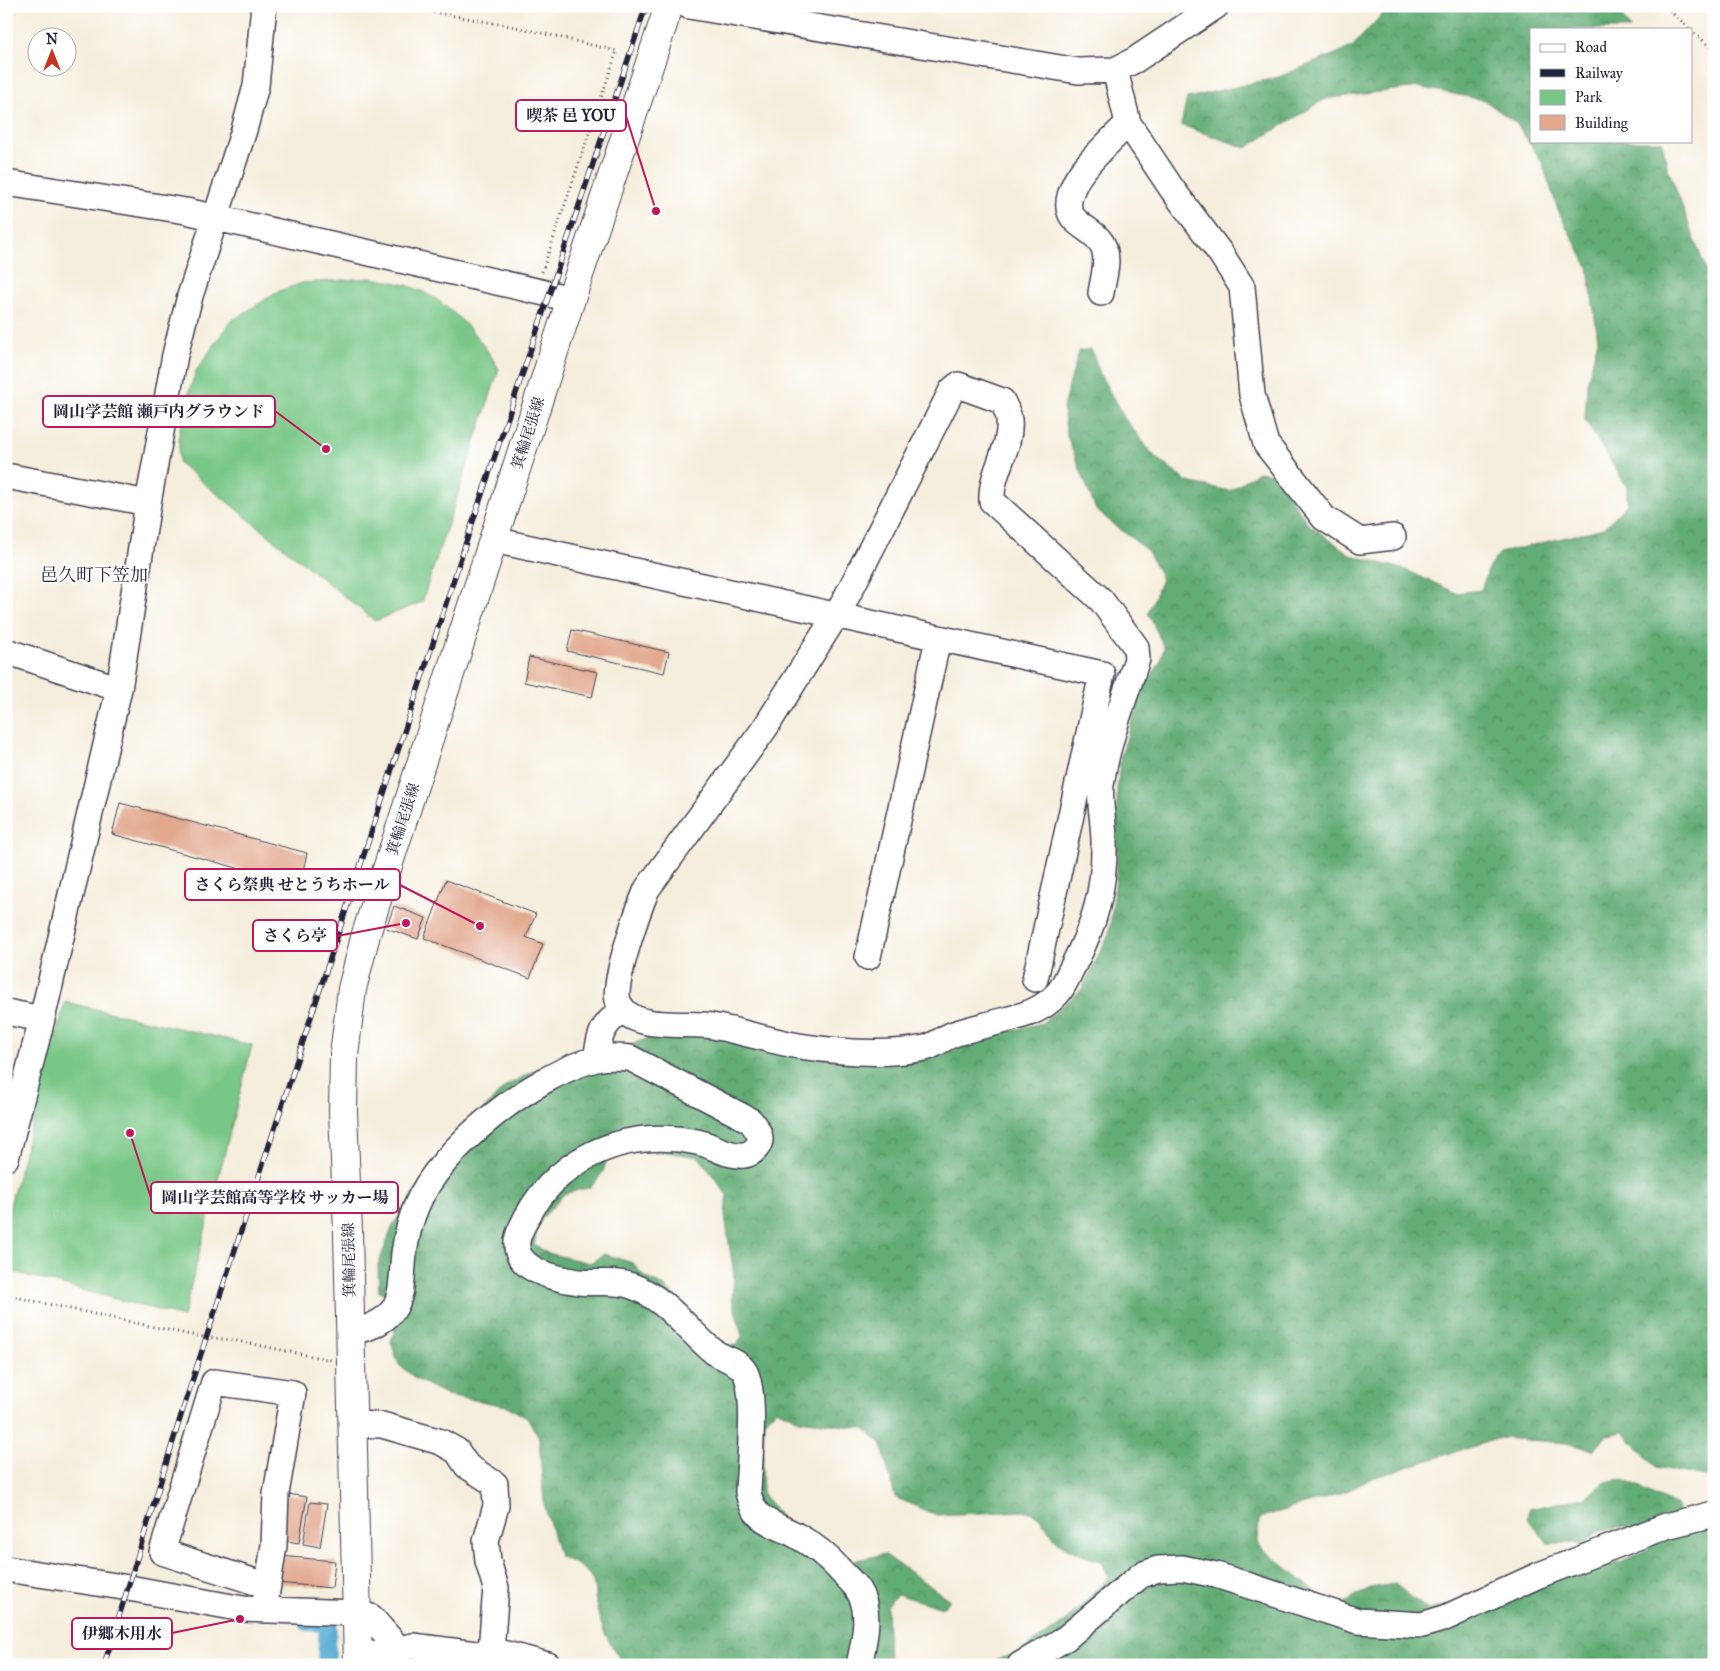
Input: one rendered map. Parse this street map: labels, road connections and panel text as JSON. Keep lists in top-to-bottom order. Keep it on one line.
{"streets":{"main road":["箕輪尾張線"]},"districts":["邑久町下笠加"],"places":["喫茶 邑 YOU","岡山学芸館 瀬戸内グラウンド","さくら亭","さくら祭典 せとうちホール","岡山学芸館高等学校 サッカー場","伊郷木用水"],"legend":["Road","Railway","Park","Building"],"north":"top"}
